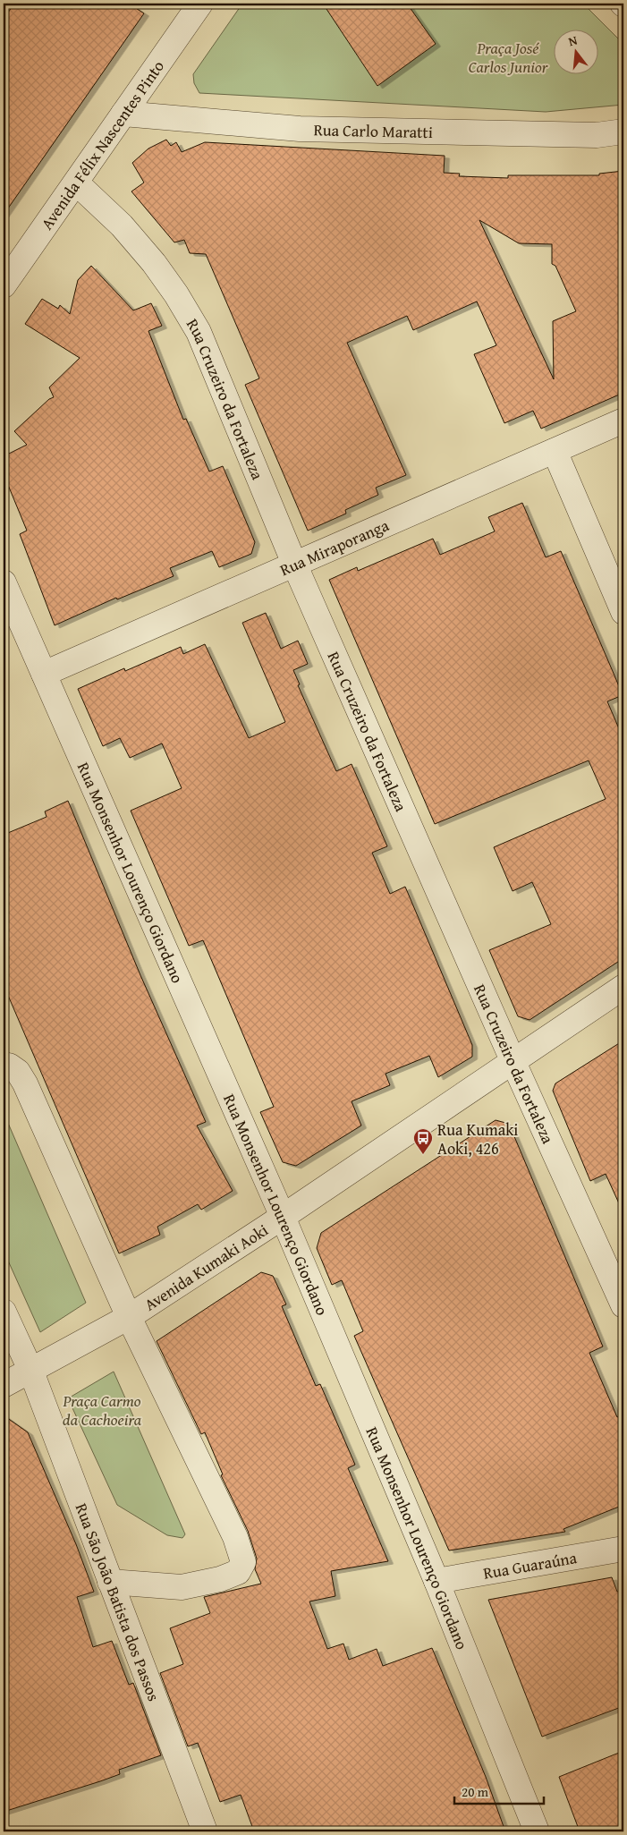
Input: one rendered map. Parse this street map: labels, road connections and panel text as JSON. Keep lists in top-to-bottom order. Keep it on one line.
{"streets":{"street":["Rua Carlo Maratti","Avenida Félix Nascentes Pinto","Rua Cruzeiro da Fortaleza","Rua Miraporanga","Rua Monsenhor Lourenço Giordano","Avenida Kumaki Aoki","Rua Guaraúna","Rua São João Batista dos Passos"]},"crossings":[["Rua Carlo Maratti","Avenida Félix Nascentes Pinto"],["Avenida Félix Nascentes Pinto","Rua Cruzeiro da Fortaleza"],["Rua Cruzeiro da Fortaleza","Rua Miraporanga"],["Rua Cruzeiro da Fortaleza","Avenida Kumaki Aoki"],["Rua Miraporanga","Rua Monsenhor Lourenço Giordano"],["Rua Monsenhor Lourenço Giordano","Avenida Kumaki Aoki"],["Rua Monsenhor Lourenço Giordano","Rua Guaraúna"],["Avenida Kumaki Aoki","Rua São João Batista dos Passos"]],"parks":["Praça José Carlos Junior","Praça Carmo da Cachoeira"],"places":{"bus stop":["Rua Kumaki Aoki, 426"]},"scale_bar":"20 m","north":"top"}
